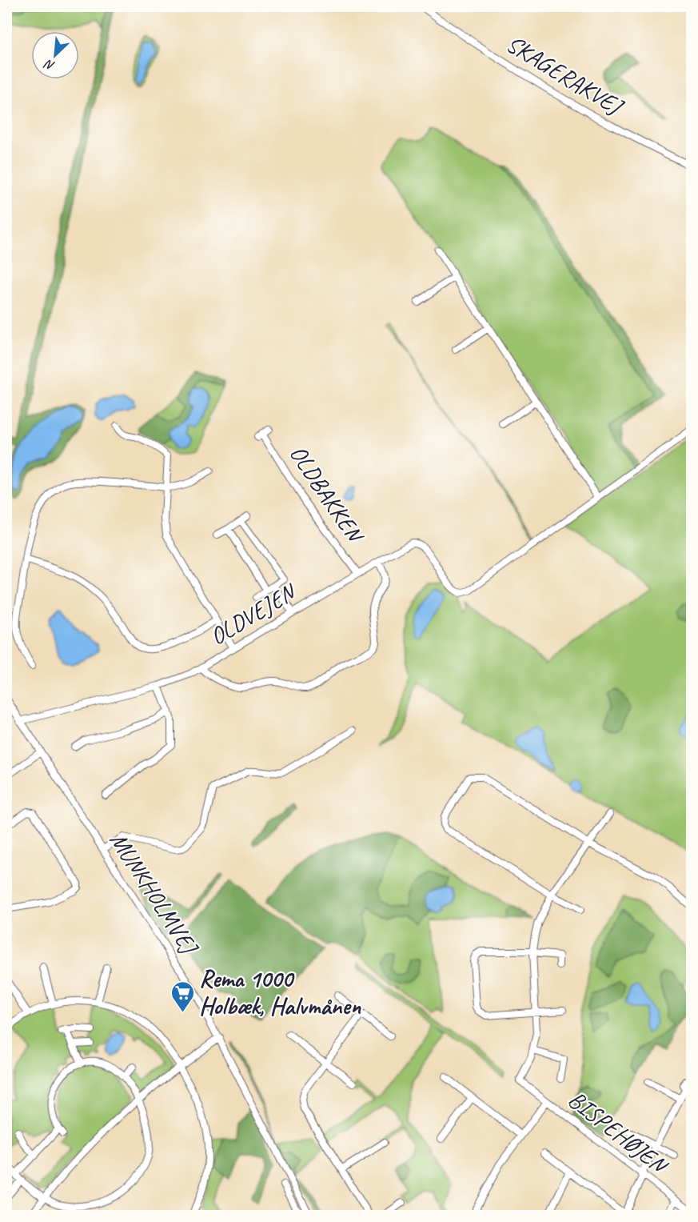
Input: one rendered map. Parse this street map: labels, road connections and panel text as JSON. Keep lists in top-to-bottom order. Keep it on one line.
{"streets":{"street":["SKAGERAKVEJ","OLDBAKKEN","OLDVEJEN","MUNKHOLMVEJ","BISPEHØJEN"]},"crossings":[["OLDBAKKEN","OLDVEJEN"],["OLDVEJEN","MUNKHOLMVEJ"]],"places":{"supermarket":["Rema 1000 Holbæk, Halvmånen"]},"north":"bottom left"}
